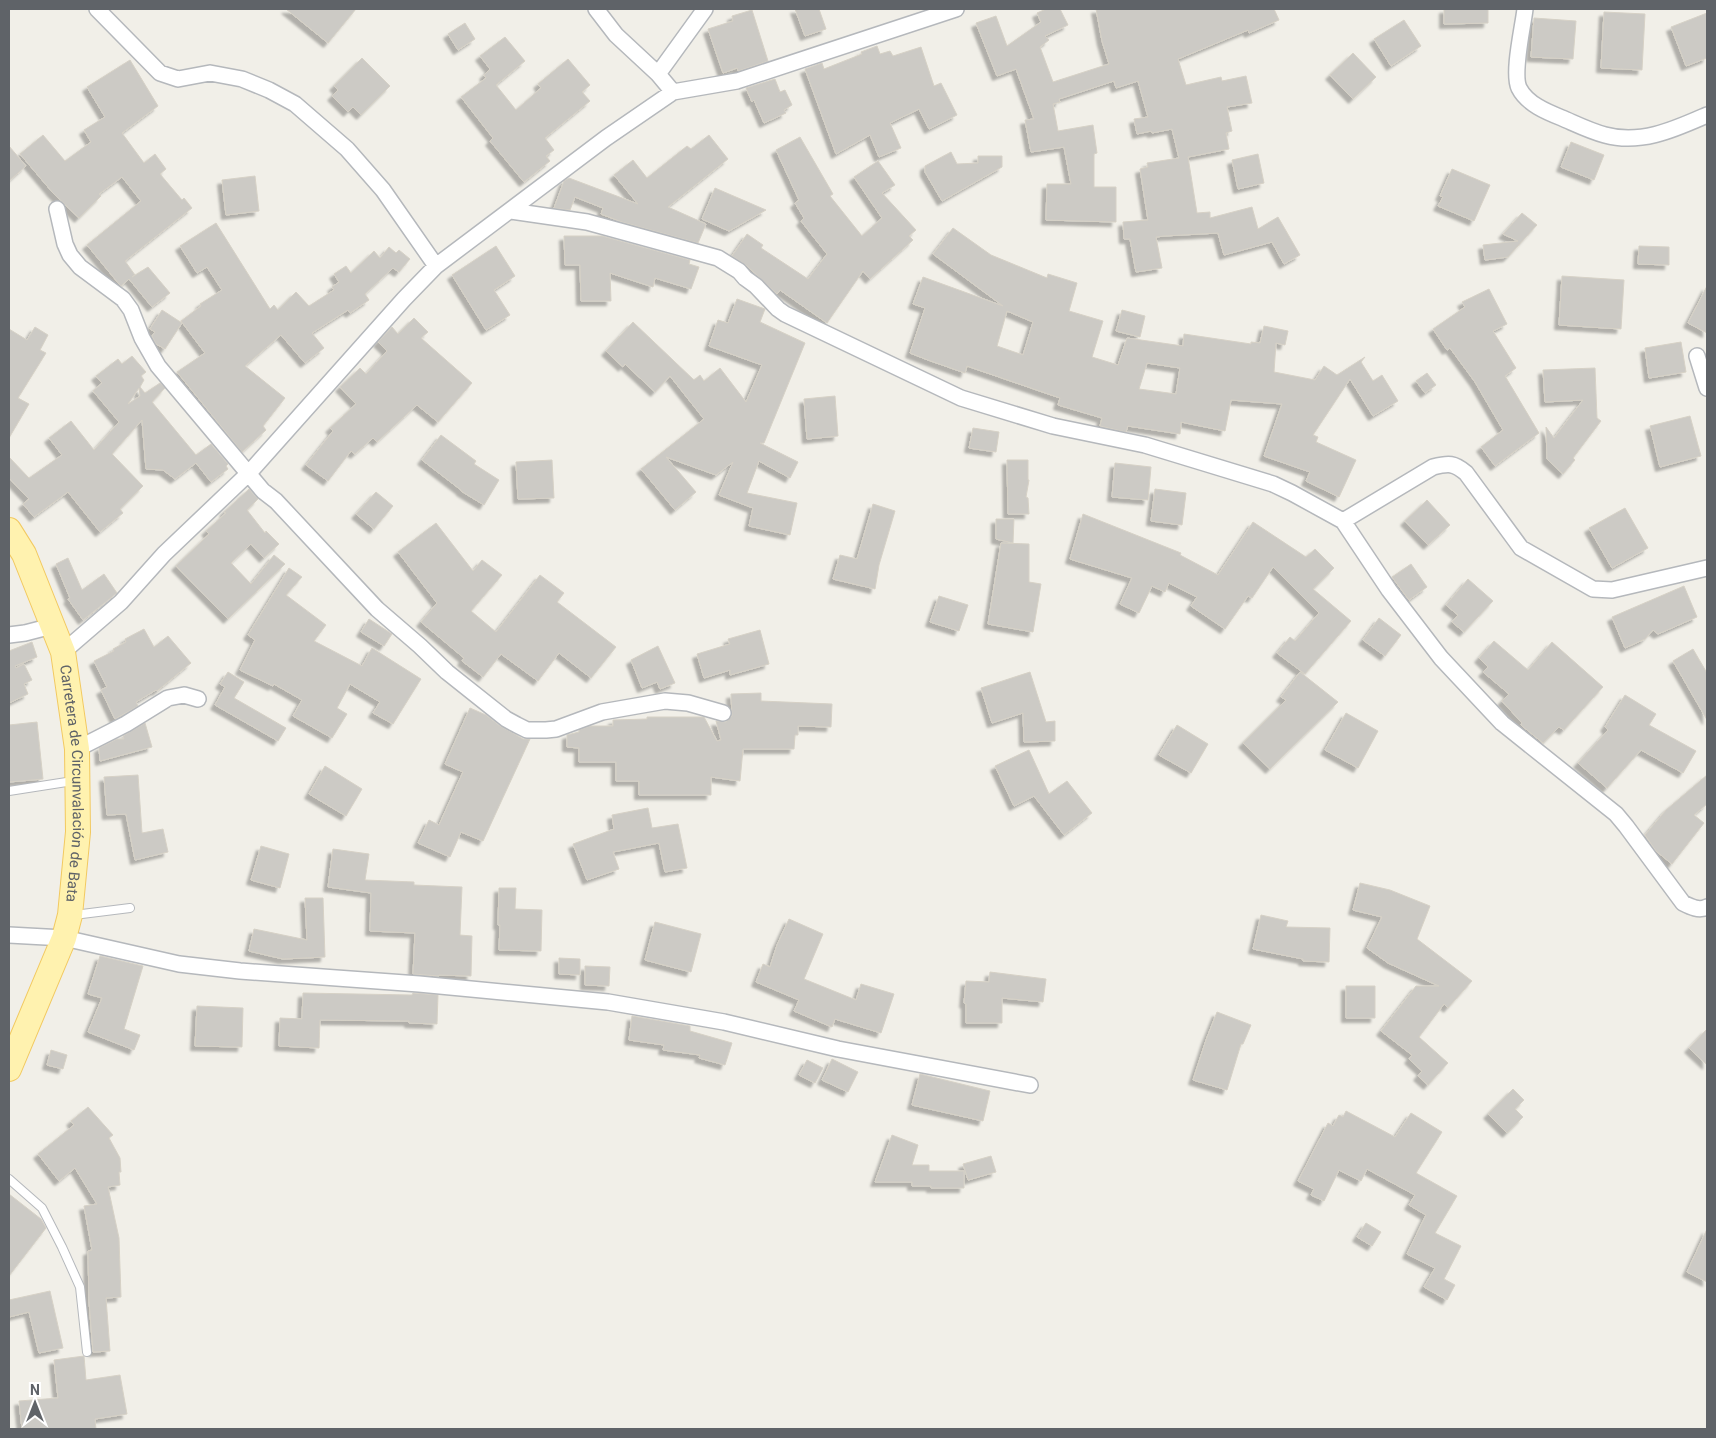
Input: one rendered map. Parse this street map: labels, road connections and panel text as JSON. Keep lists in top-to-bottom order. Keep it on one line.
{"streets":{"main road":["Carretera de Circunvalación de Bata"]},"north":"top"}
